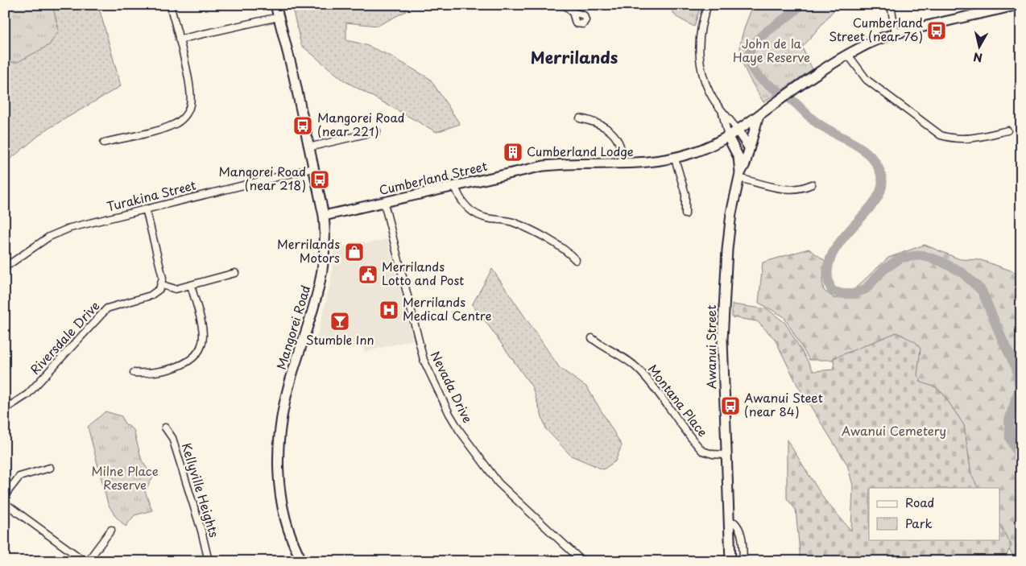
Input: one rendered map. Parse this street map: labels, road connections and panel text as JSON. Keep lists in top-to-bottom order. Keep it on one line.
{"streets":{"main road":["Cumberland Street","Mangorei Road","Awanui Street"],"street":["Turakina Street","Riversdale Drive","Nevada Drive","Montana Place","Kellyville Heights"]},"crossings":[["Cumberland Street","Mangorei Road"],["Cumberland Street","Awanui Street"],["Cumberland Street","Nevada Drive"],["Turakina Street","Mangorei Road"],["Awanui Street","Montana Place"]],"districts":["Merrilands"],"parks":["John de la Haye Reserve","Awanui Cemetery","Milne Place Reserve"],"places":{"bus stop":["Cumberland Street (near 76)","Mangorei Road (near 221)","Mangorei Road (near 218)","Awanui Steet (near 84)"],"building":["Cumberland Lodge"],"shop":["Merrilands Motors"],"public building":["Merrilands Lotto and Post"],"hospital":["Merrilands Medical Centre"],"bar":["Stumble Inn"]},"legend":["Road","Park"],"north":"bottom"}
